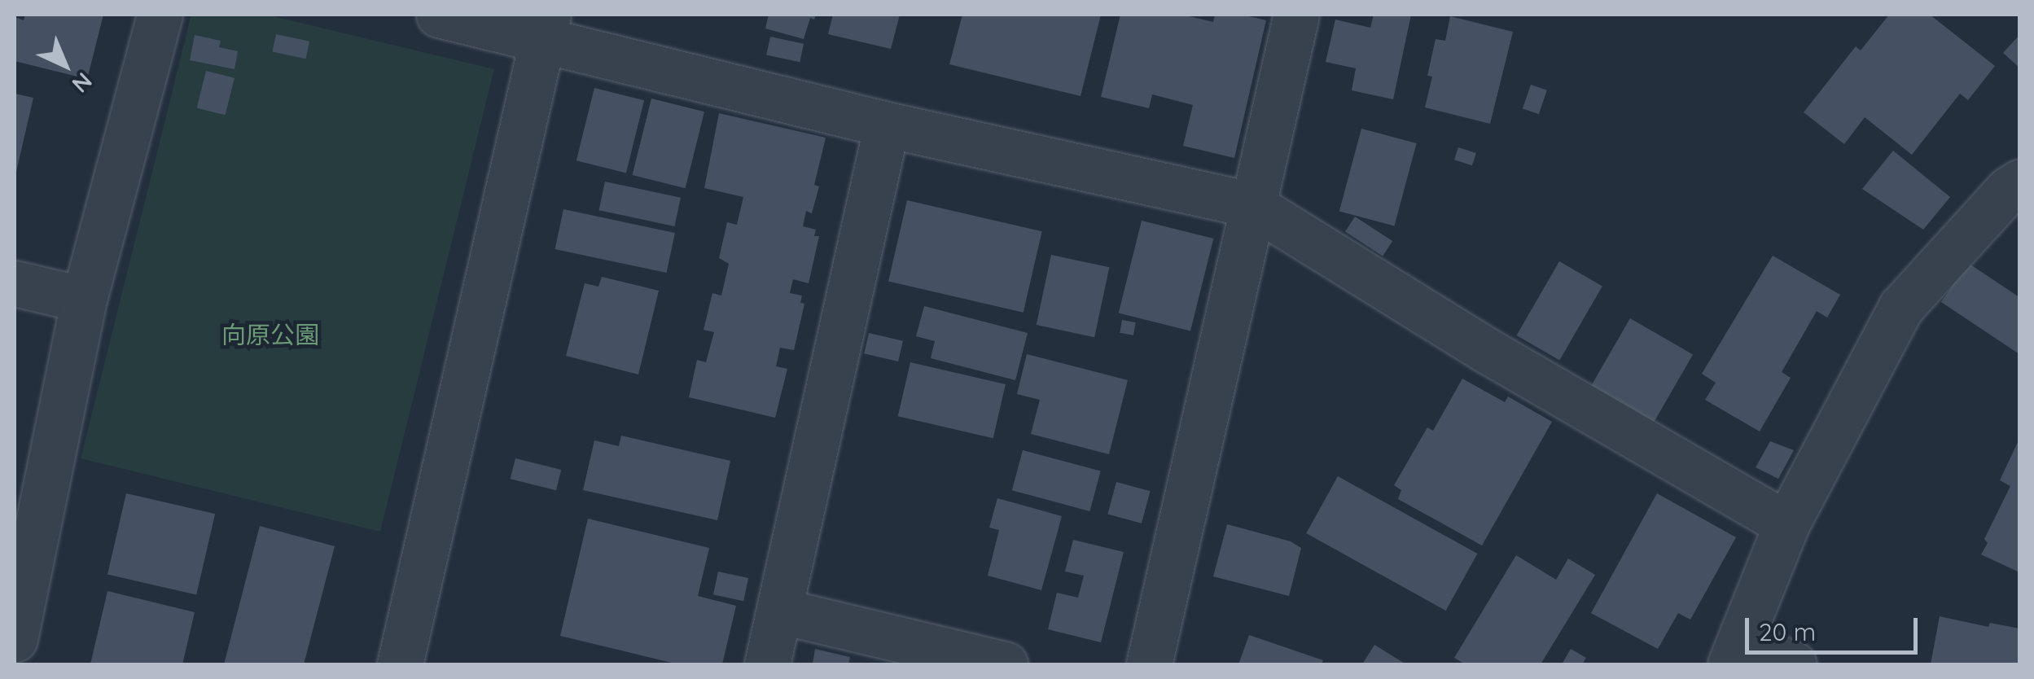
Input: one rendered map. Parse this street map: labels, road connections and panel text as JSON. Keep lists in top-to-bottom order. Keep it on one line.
{"parks":["向原公園"],"scale_bar":"20 m","north":"bottom right"}
